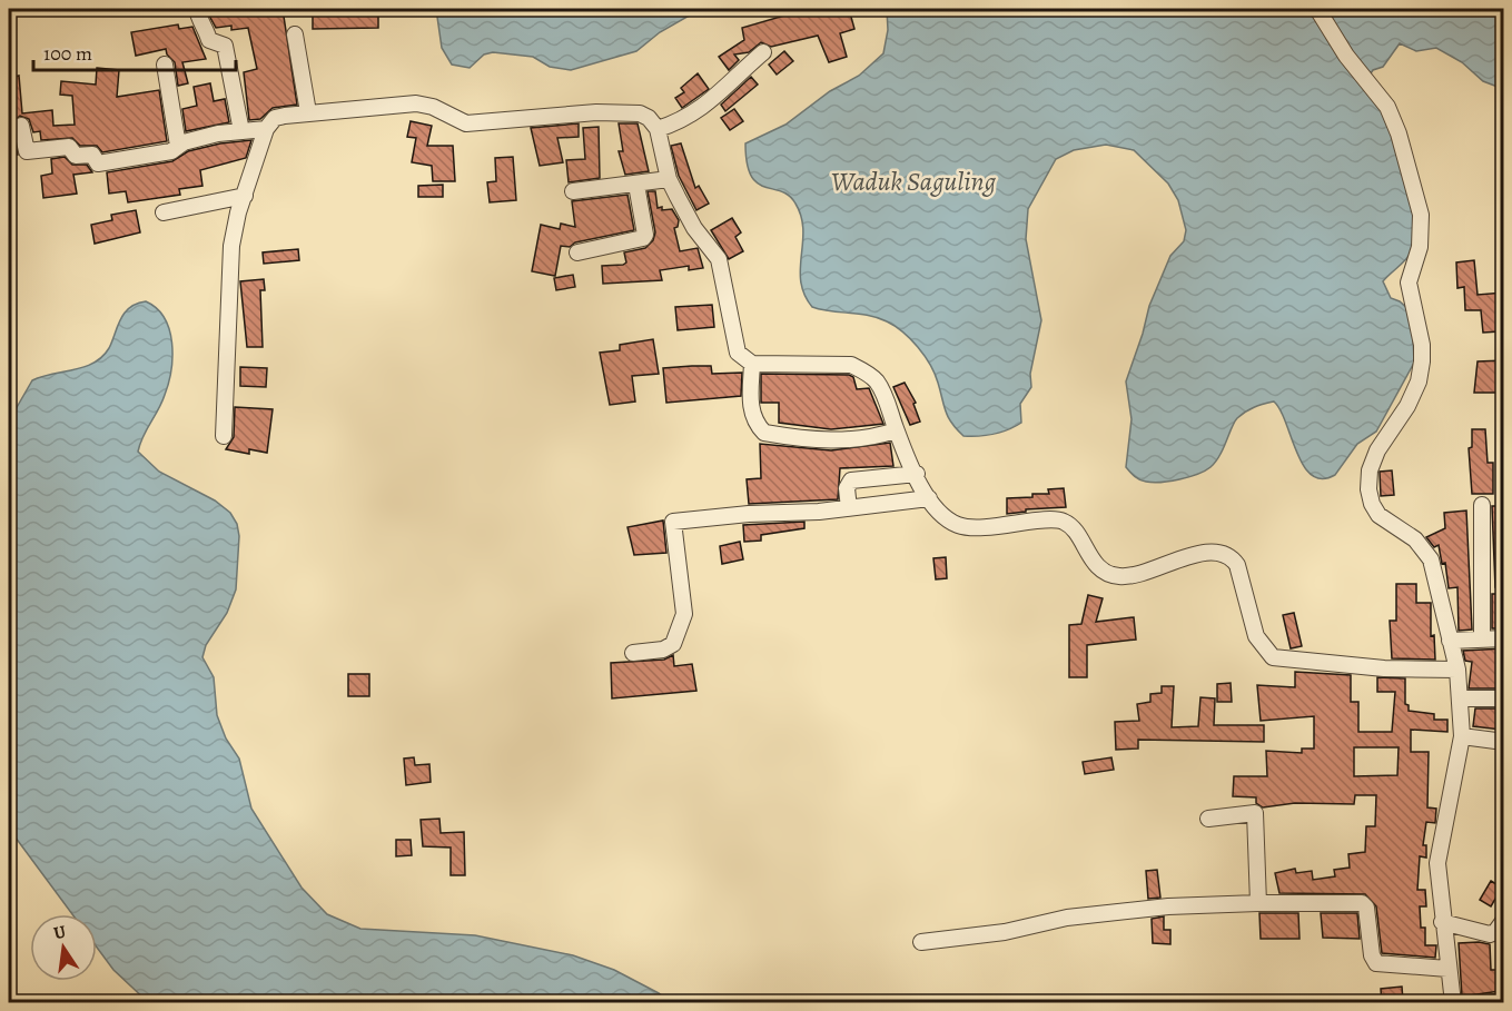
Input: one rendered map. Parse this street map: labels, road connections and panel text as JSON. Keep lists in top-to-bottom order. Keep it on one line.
{"water":["Waduk Saguling"],"scale_bar":"100 m","north":"top"}
